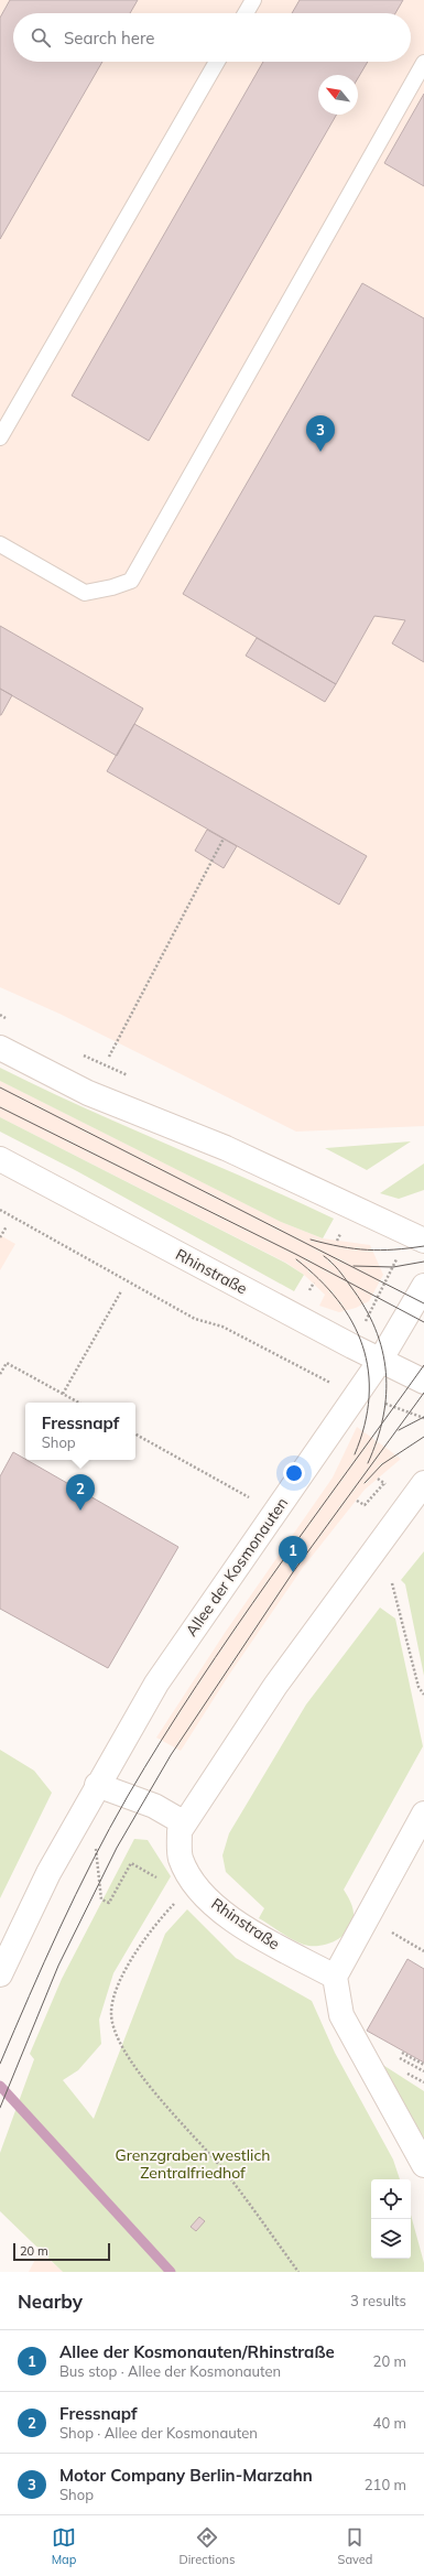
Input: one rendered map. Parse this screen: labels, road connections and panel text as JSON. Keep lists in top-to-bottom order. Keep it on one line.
{"streets":{"street":["Rhinstraße","Allee der Kosmonauten"]},"crossings":[["Rhinstraße","Allee der Kosmonauten"]],"parks":["Grenzgraben westlich Zentralfriedhof"],"scale_bar":"20 m","north":"top left","page":{"search":"Search here","pins":["3","2","1"],"popup":["Fressnapf","Shop"],"scale":"20 m","heading":["Nearby","3 results"],"list":[{"mark":"1","name":"Allee der Kosmonauten/Rhinstraße","note":"Bus stop · Allee der Kosmonauten","value":"20 m"},{"mark":"2","name":"Fressnapf","note":"Shop · Allee der Kosmonauten","value":"40 m"},{"mark":"3","name":"Motor Company Berlin-Marzahn","note":"Shop","value":"210 m"}],"nav":["Map","Directions","Saved"]}}
